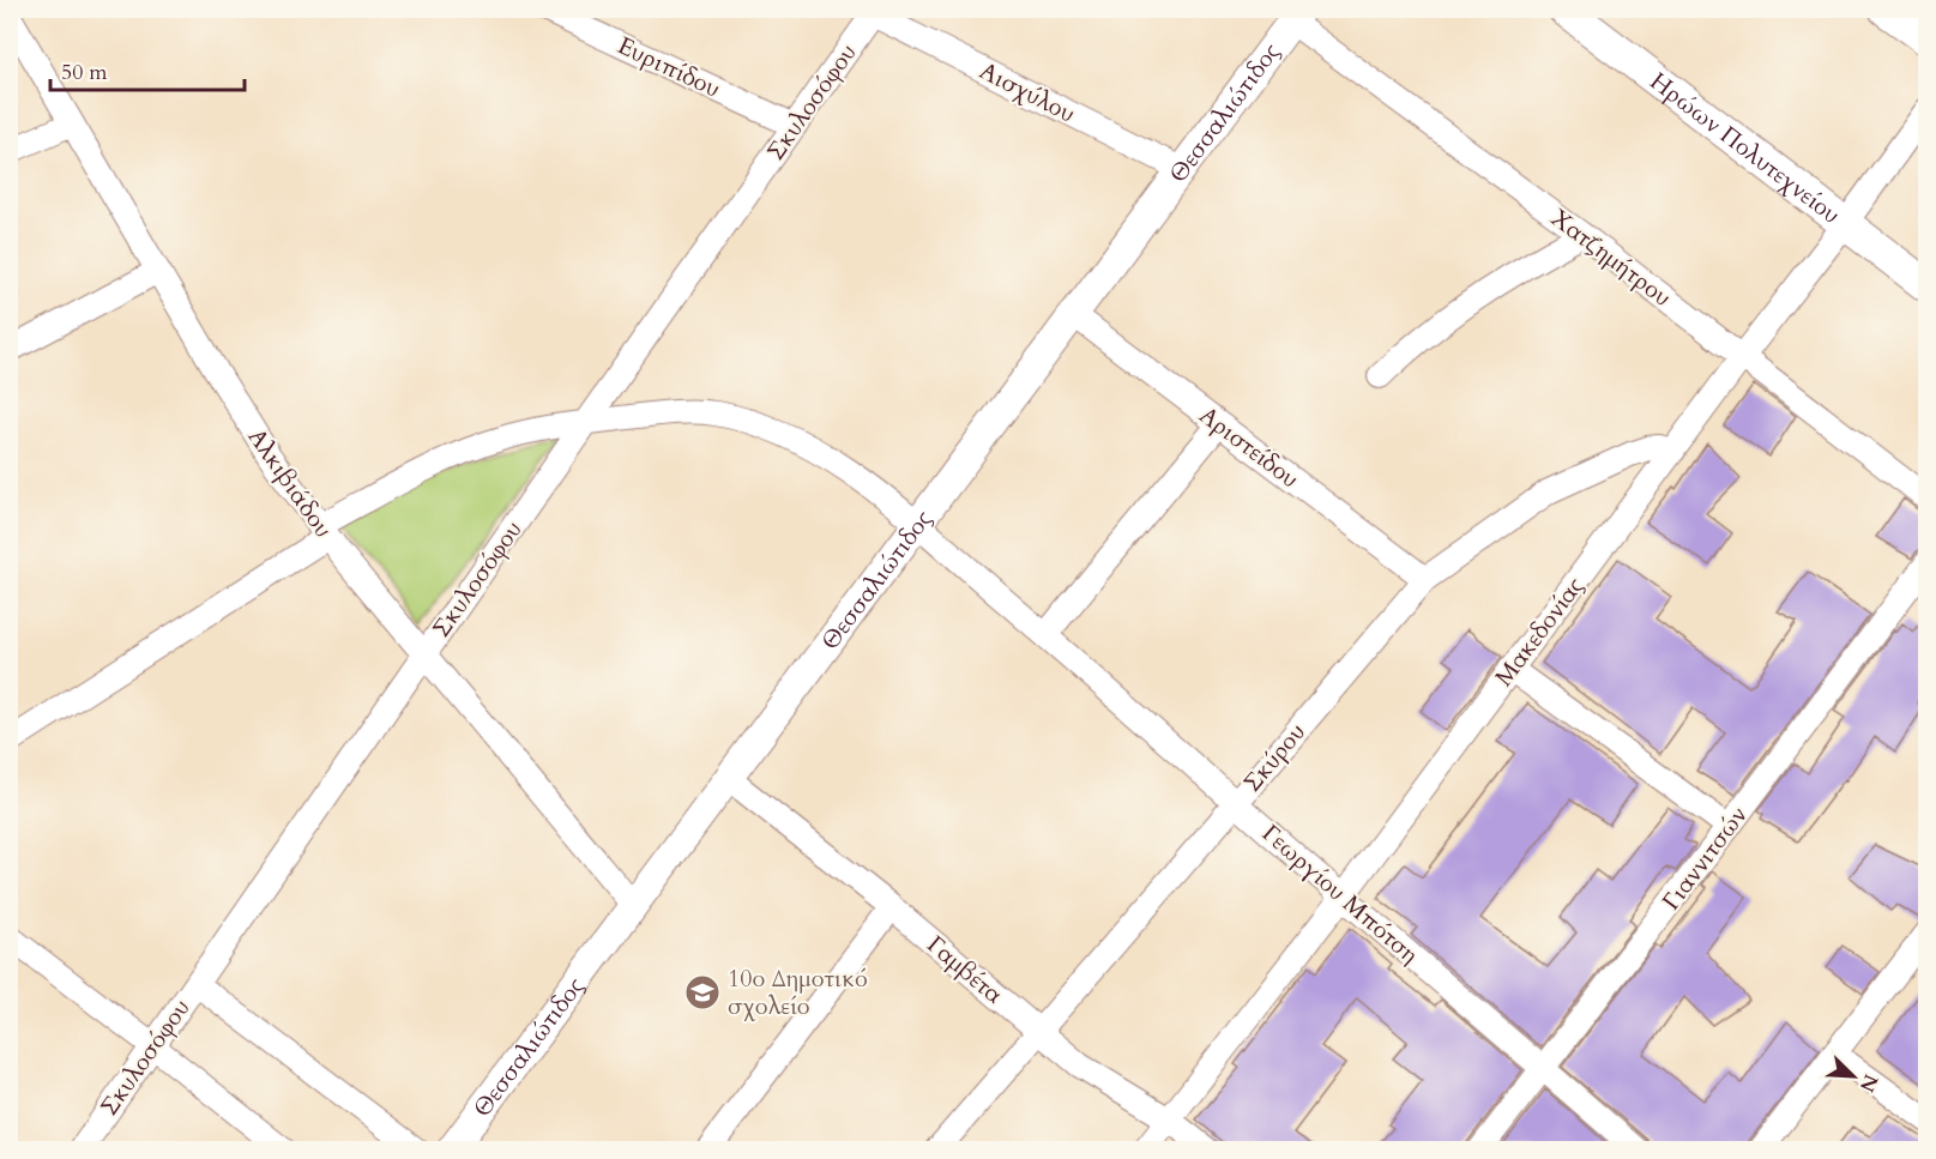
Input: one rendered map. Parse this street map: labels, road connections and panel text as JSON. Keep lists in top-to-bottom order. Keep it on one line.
{"streets":{"main road":["Ηρώων Πολυτεχνείου"],"street":["Ευριπίδου","Αισχύλου","Σκυλοσόφου","Θεσσαλιώτιδος","Χατζημήτρου","Αριστείδου","Αλκιβιάδου","Μακεδονίας","Σκύρου","Γιαννιτσών","Γεωργίου Μπότση","Γαμβέτα"]},"crossings":[["Ευριπίδου","Σκυλοσόφου"],["Αισχύλου","Σκυλοσόφου"],["Αισχύλου","Θεσσαλιώτιδος"],["Σκυλοσόφου","Αλκιβιάδου"],["Σκυλοσόφου","Γεωργίου Μπότση"],["Θεσσαλιώτιδος","Χατζημήτρου"],["Θεσσαλιώτιδος","Αριστείδου"],["Θεσσαλιώτιδος","Αλκιβιάδου"],["Θεσσαλιώτιδος","Γεωργίου Μπότση"],["Θεσσαλιώτιδος","Γαμβέτα"],["Ηρώων Πολυτεχνείου","Μακεδονίας"],["Χατζημήτρου","Μακεδονίας"],["Αριστείδου","Σκύρου"],["Αλκιβιάδου","Γεωργίου Μπότση"],["Μακεδονίας","Σκύρου"],["Μακεδονίας","Γεωργίου Μπότση"],["Μακεδονίας","Γαμβέτα"],["Σκύρου","Γεωργίου Μπότση"],["Σκύρου","Γαμβέτα"],["Γιαννιτσών","Γεωργίου Μπότση"]],"places":{"school or university":["10ο Δημοτικό σχολείο"]},"scale_bar":"50 m","north":"bottom right"}
